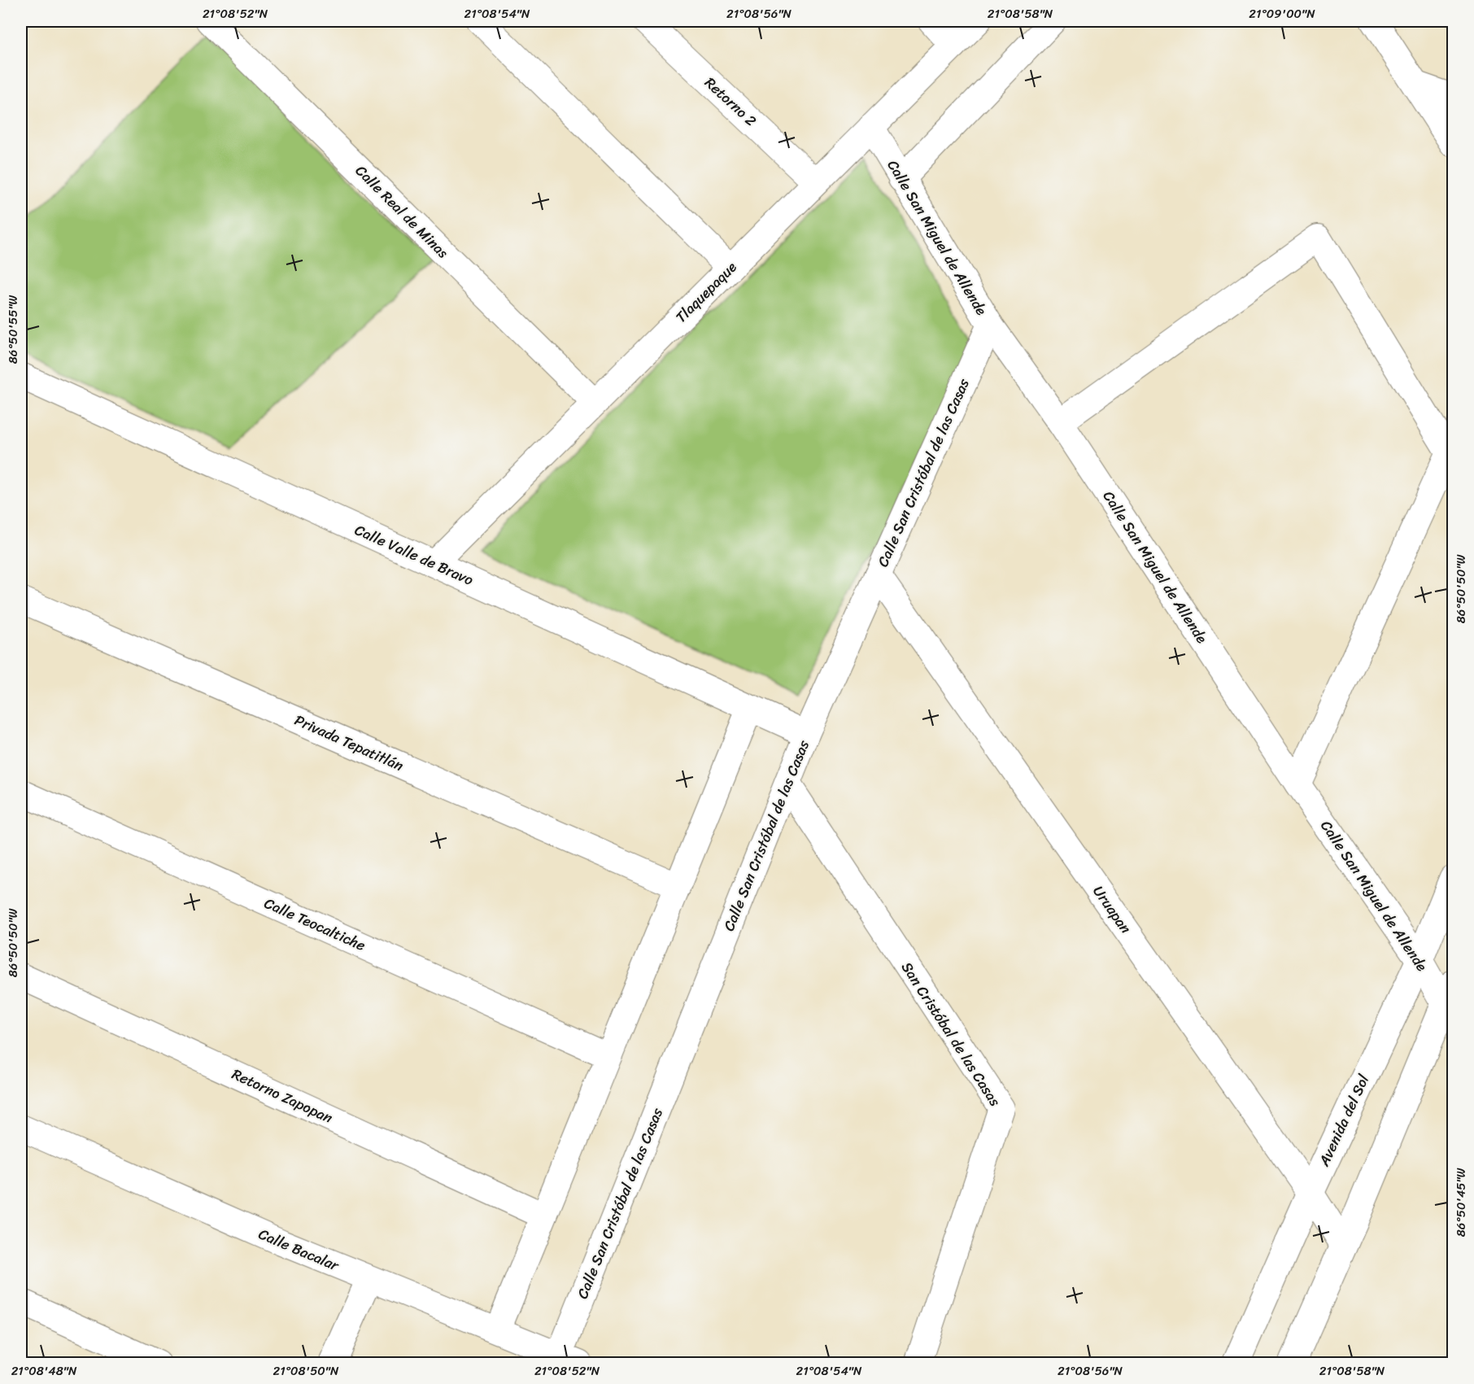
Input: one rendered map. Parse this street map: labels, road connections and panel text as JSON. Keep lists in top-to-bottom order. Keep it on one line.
{"streets":{"street":["Retorno 2","Calle Real de Minas","Calle San Miguel de Allende","Tlaquepaque","Calle San Cristóbal de las Casas","Calle Valle de Bravo","Privada Tepatitlán","Uruapan","Calle Teocaltiche","San Cristóbal de las Casas","Retorno Zapopan","Avenida del Sol","Calle Bacalar"]},"crossings":[["Retorno 2","Tlaquepaque"],["Calle Real de Minas","Tlaquepaque"],["Calle San Miguel de Allende","Tlaquepaque"],["Calle San Miguel de Allende","Calle San Cristóbal de las Casas"],["Calle San Miguel de Allende","Avenida del Sol"],["Tlaquepaque","Calle Valle de Bravo"],["Calle San Cristóbal de las Casas","Calle Valle de Bravo"],["Calle San Cristóbal de las Casas","Uruapan"],["Calle San Cristóbal de las Casas","San Cristóbal de las Casas"],["Calle San Cristóbal de las Casas","Calle Bacalar"],["Uruapan","Avenida del Sol"]],"coordinates":["21°08'52\"N","21°08'54\"N","21°08'56\"N","21°08'58\"N","21°09'00\"N","86°50'55\"W","86°50'50\"W","86°50'45\"W","21°08'48\"N","21°08'50\"N"]}
